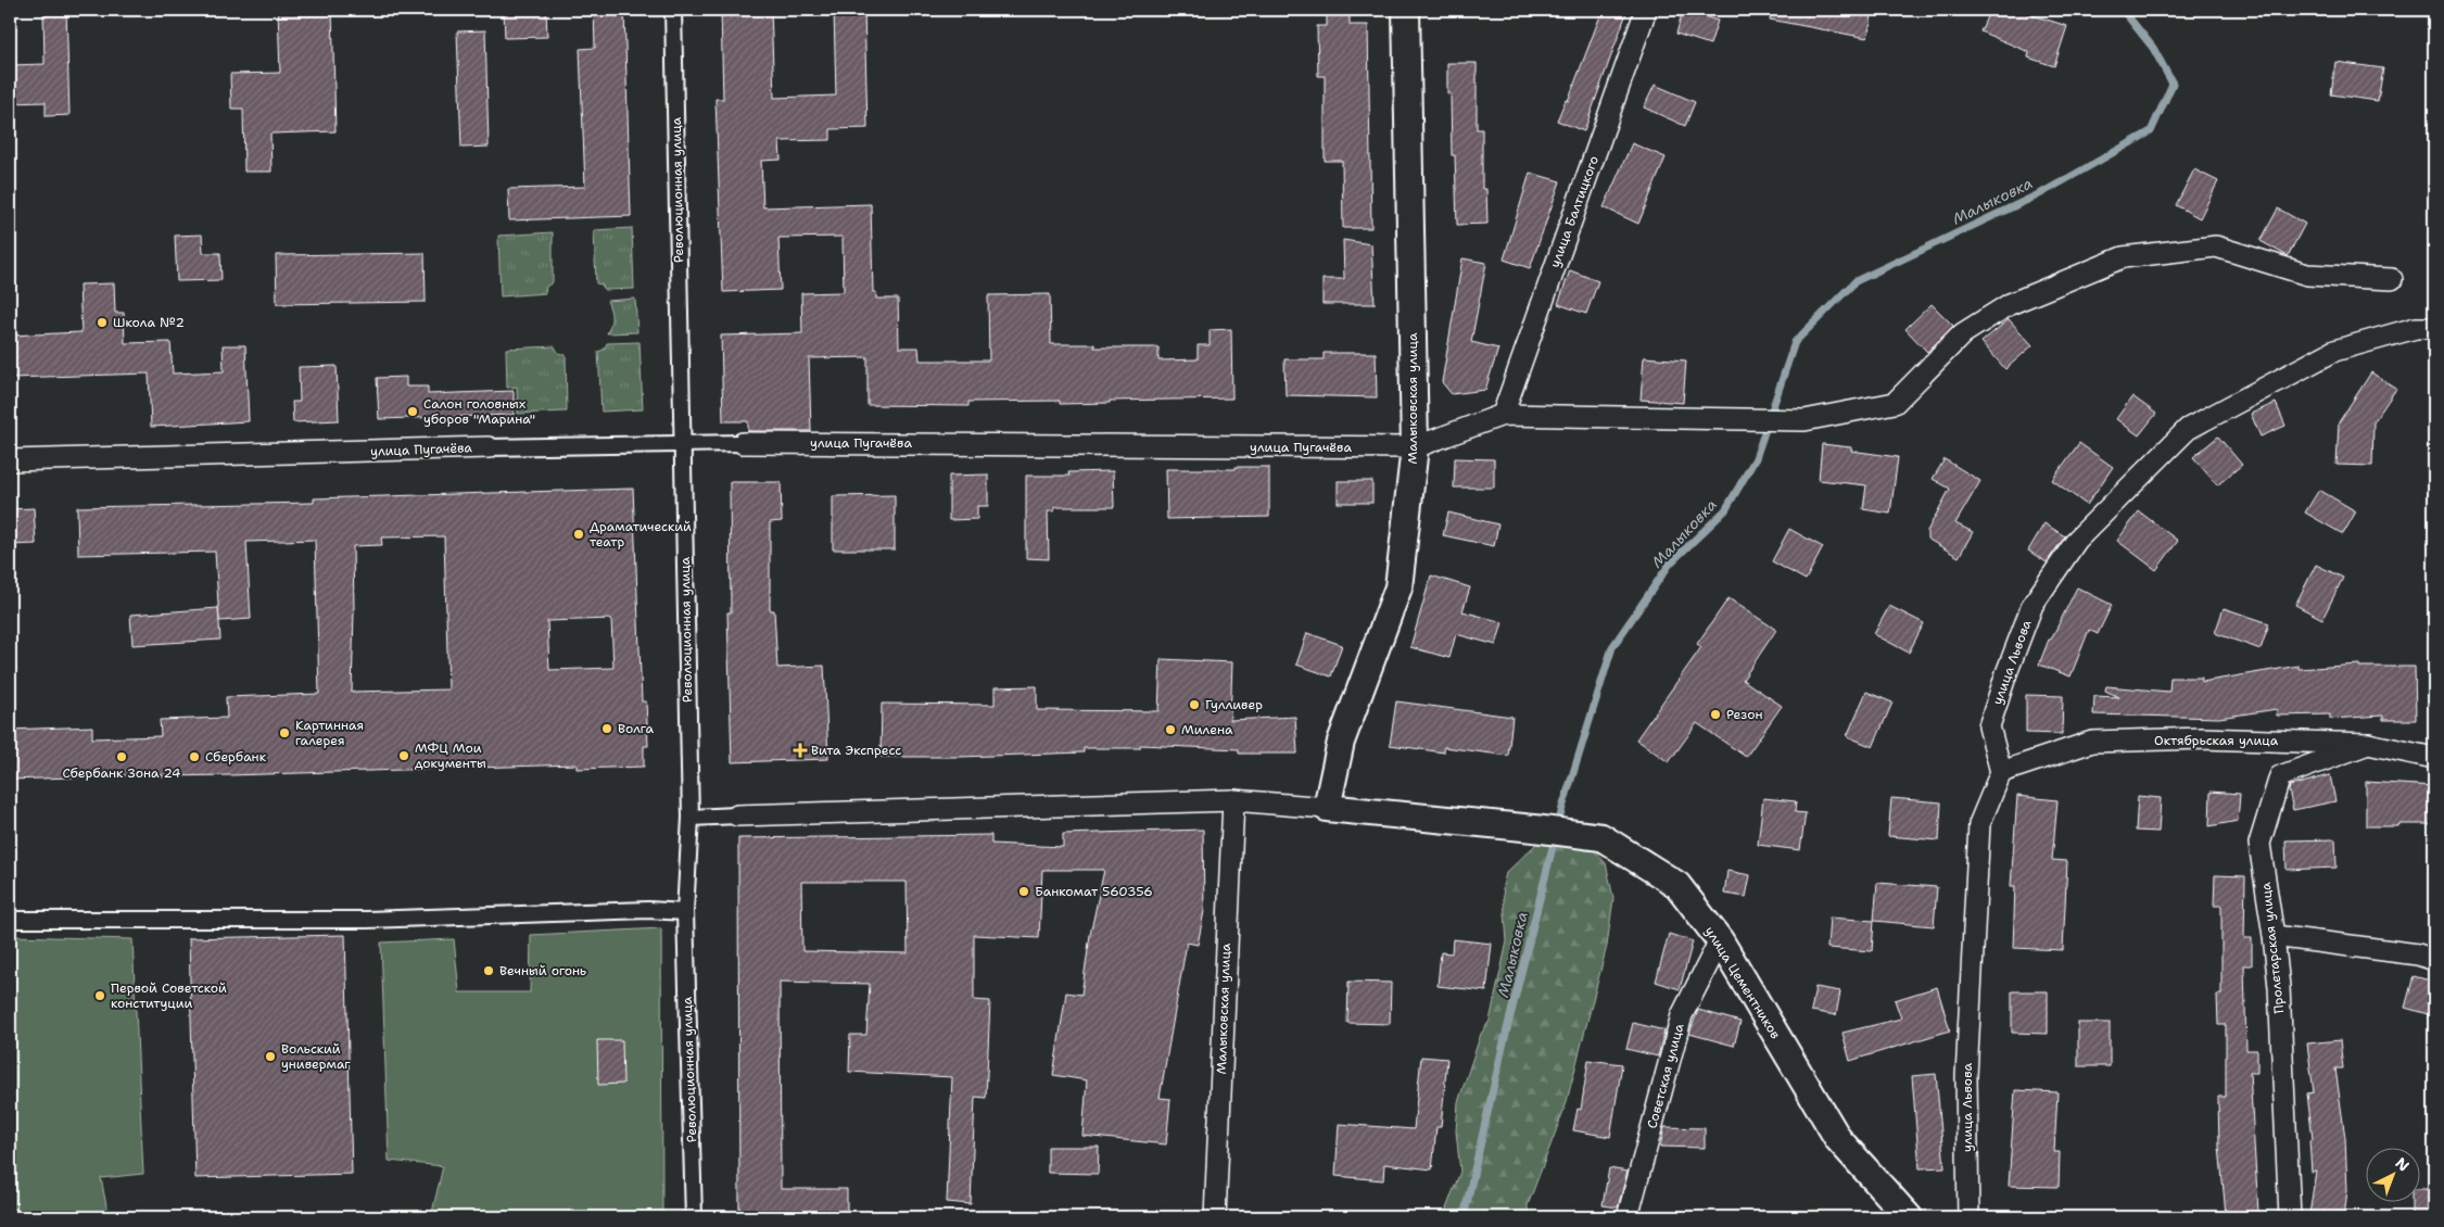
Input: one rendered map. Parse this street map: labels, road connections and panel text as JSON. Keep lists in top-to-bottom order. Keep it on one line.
{"streets":{"street":["Революционная улица","улица Балтицкого","Малыковская улица","улица Пугачёва","улица Львова","Октябрьская улица","Пролетарская улица","улица Цементников","Советская улица"]},"crossings":[["Революционная улица","улица Пугачёва"],["улица Балтицкого","улица Пугачёва"],["Малыковская улица","улица Пугачёва"],["Малыковская улица","улица Цементников"],["улица Львова","Октябрьская улица"],["Октябрьская улица","Пролетарская улица"],["улица Цементников","Советская улица"]],"water":["Малыковка"],"places":{"other":["Школа №2","Салон головных уборов \"Марина\"","Драматический театр","Гулливер","Резон","Волга","Милена","Картинная галерея","МФЦ Мои документы","Сбербанк Зона 24","Сбербанк","Банкомат 560356","Вечный огонь","Первой Советской конституции","Вольский универмаг"],"health":["Вита Экспресс"]},"north":"top right"}
